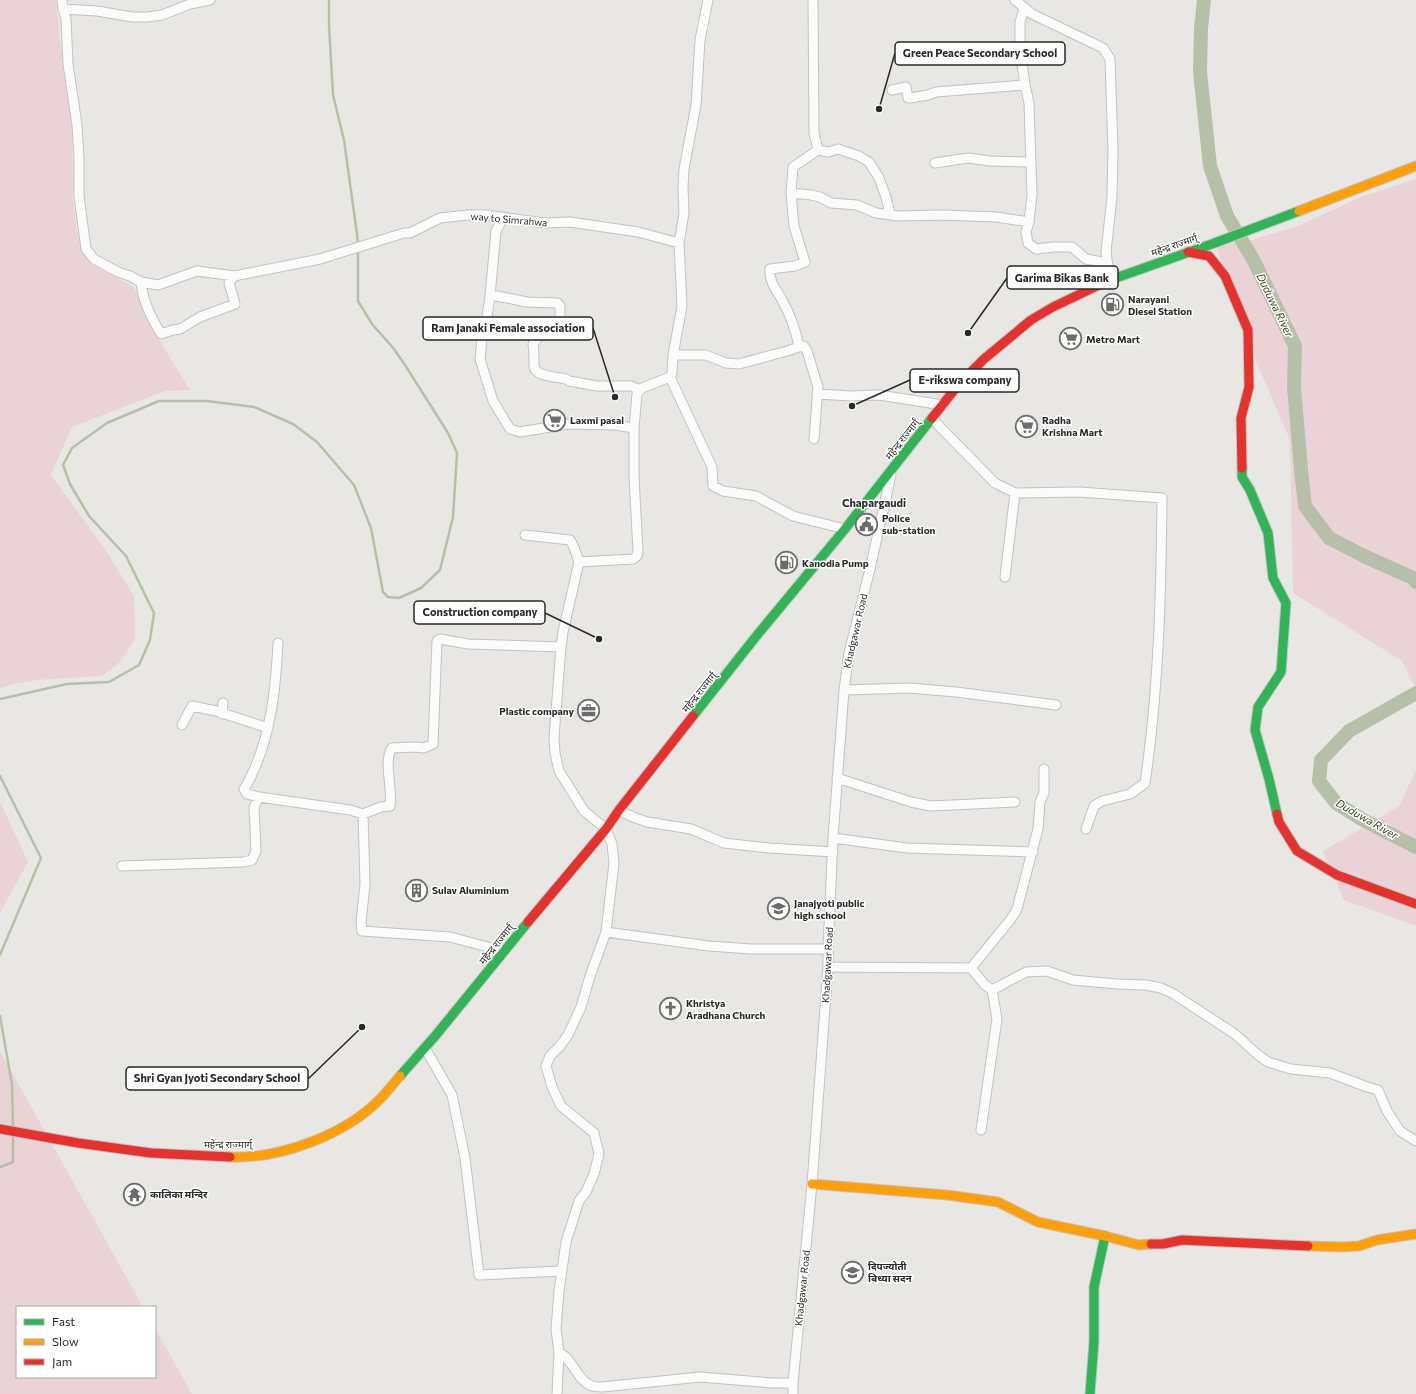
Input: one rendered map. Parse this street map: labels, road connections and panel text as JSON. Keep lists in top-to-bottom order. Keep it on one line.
{"streets":{"main road":["महेन्द्र राज्मार्ग्"],"street":["way to Simrahwa","Khadgawar Road"]},"crossings":[["महेन्द्र राज्मार्ग्","Khadgawar Road"]],"districts":["Chapargaudi"],"water":["Duduwa River"],"places":{"other":["Green Peace Secondary School","Garima Bikas Bank","Ram Janaki Female association","E-rikswa company","Construction company","Shri Gyan Jyoti Secondary School"],"fuel station":["Narayani Diesel Station","Kanodia Pump"],"supermarket":["Metro Mart","Laxmi pasal","Radha Krishna Mart"],"public building":["Police sub-station"],"office":["Plastic company"],"building":["Sulav Aluminium"],"school or university":["Janajyoti public high school","दिपज्योती बिध्या सदन"],"church":["Khristya Aradhana Church"],"temple":["कालिका मन्दिर"]},"legend":["Fast","Slow","Jam"]}
